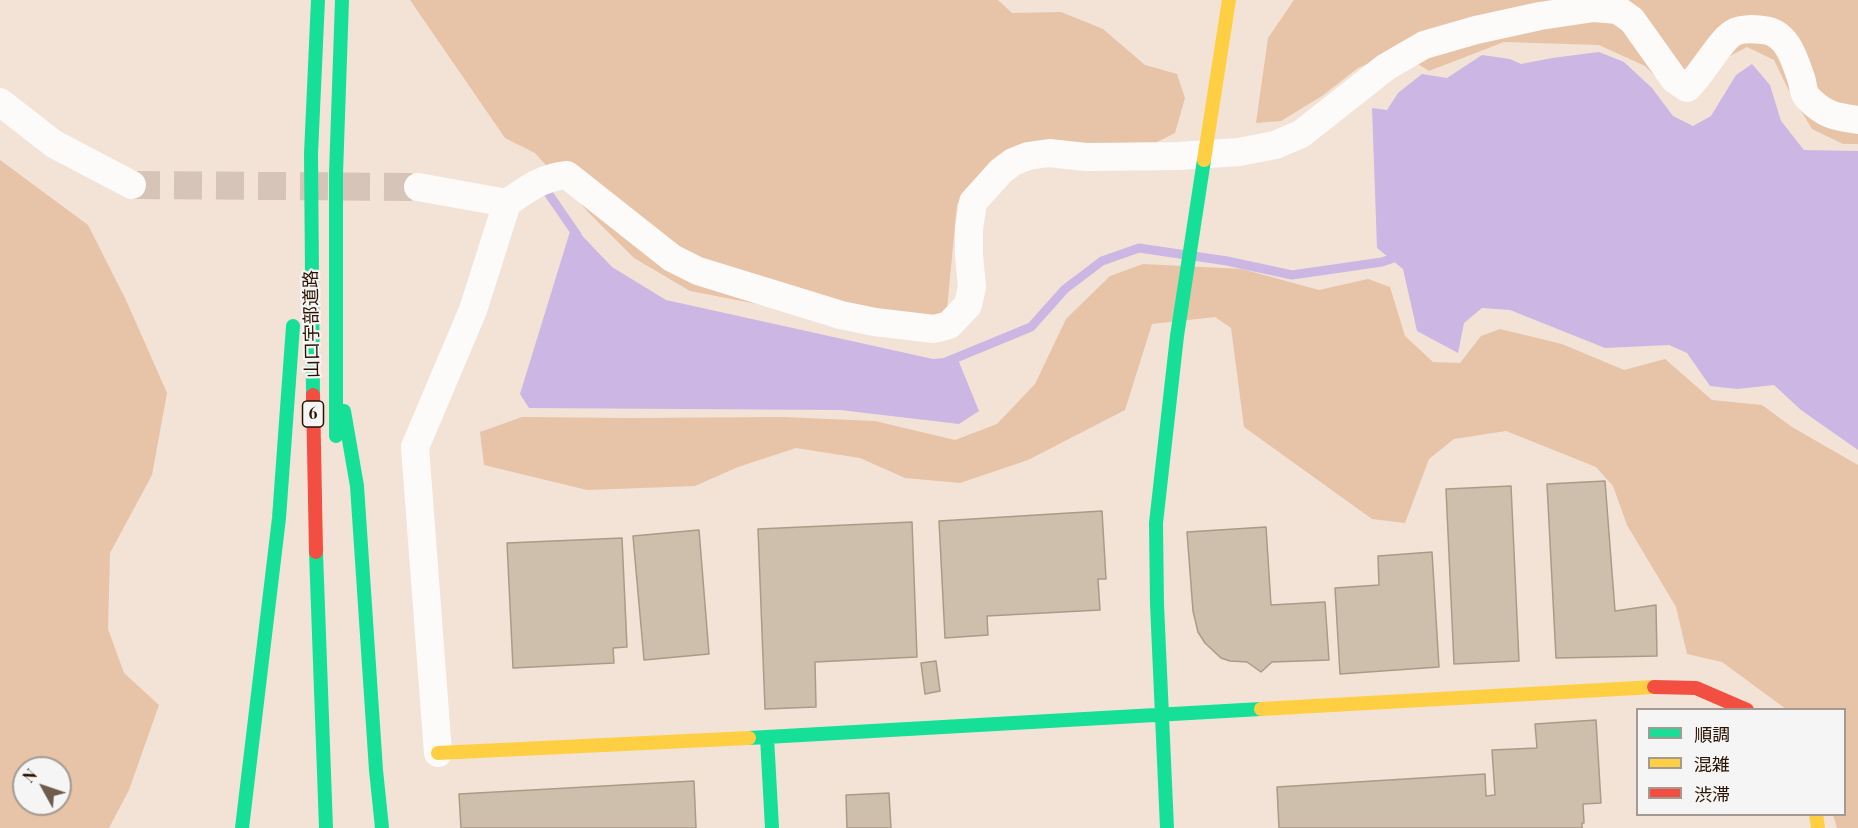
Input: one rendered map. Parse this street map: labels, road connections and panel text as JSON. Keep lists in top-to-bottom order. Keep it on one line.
{"streets":{"main road":["山口宇部道路","6"]},"legend":["順調","混雑","渋滞"],"north":"top left"}
